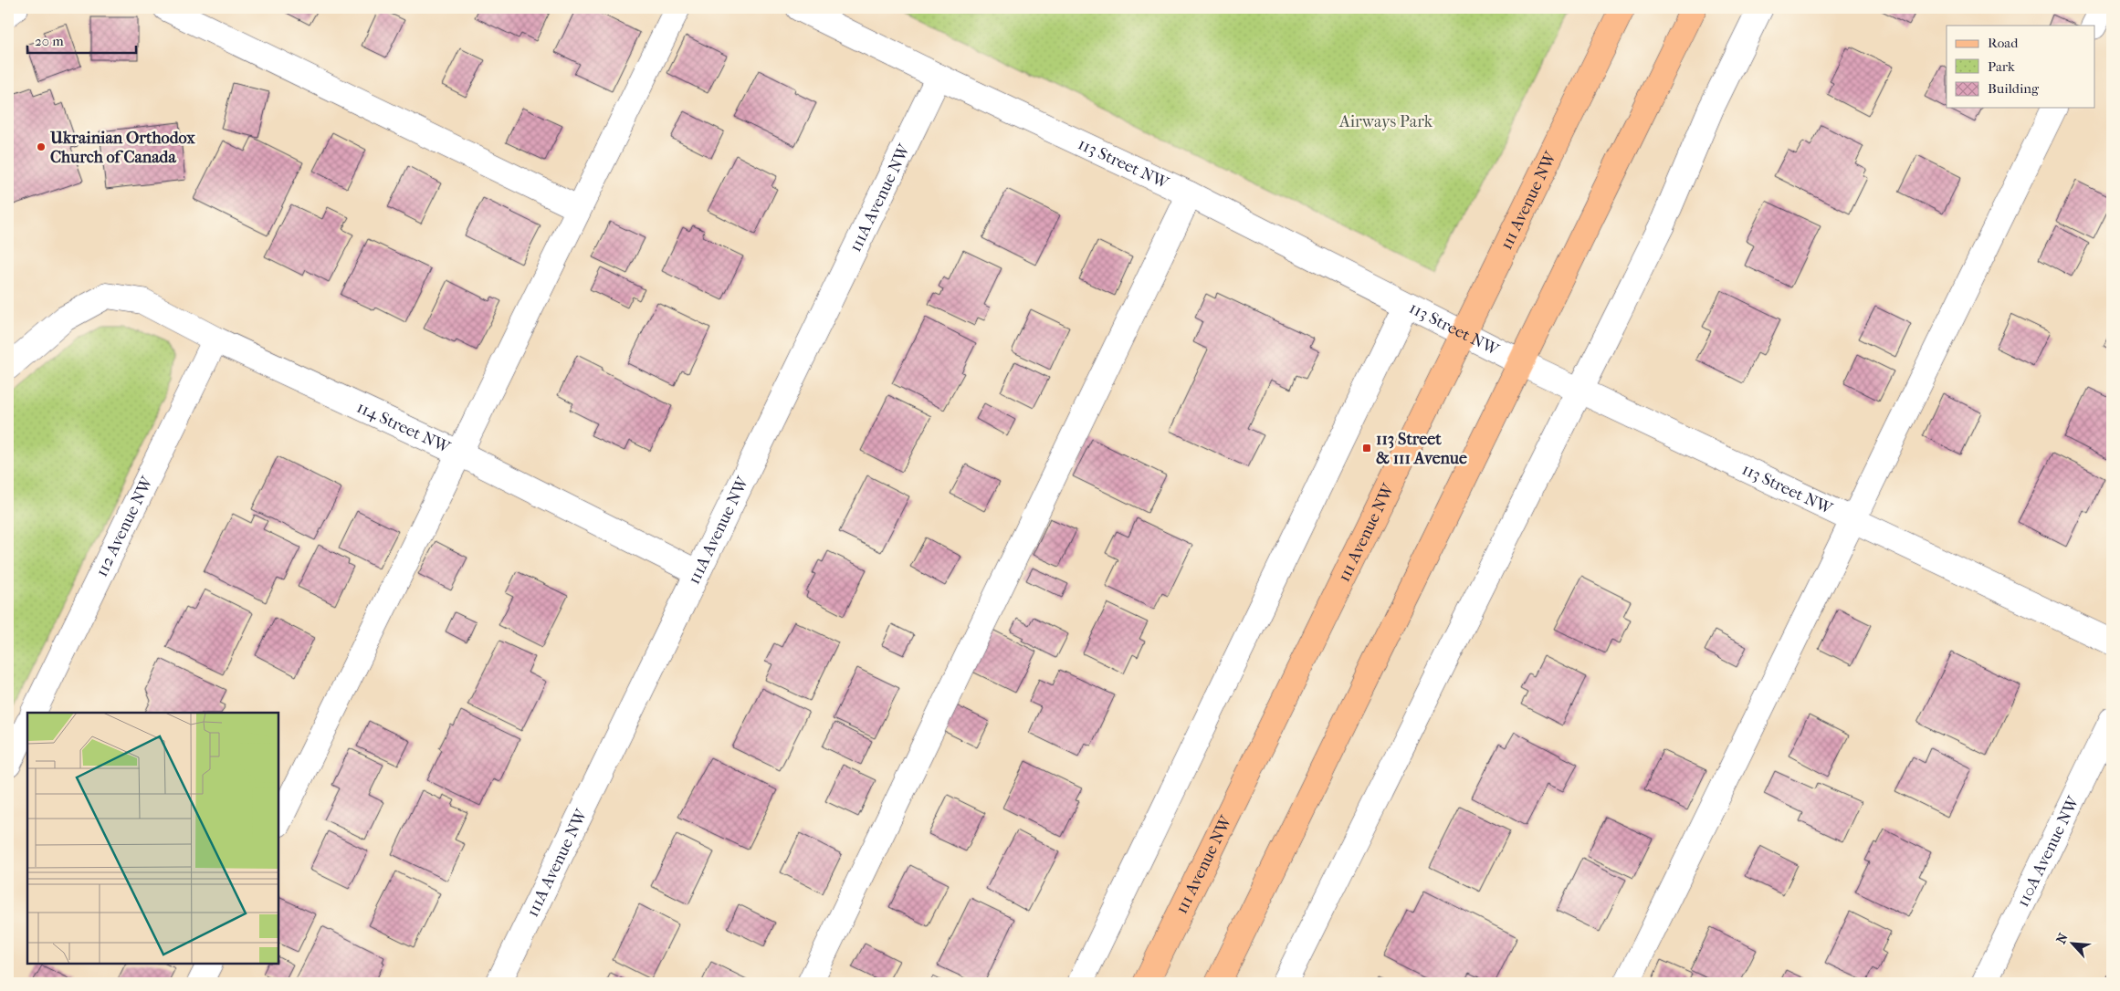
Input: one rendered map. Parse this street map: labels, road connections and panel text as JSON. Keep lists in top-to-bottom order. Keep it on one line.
{"streets":{"main road":["111 Avenue NW"],"street":["113 Street NW","111A Avenue NW","114 Street NW","112 Avenue NW","110A Avenue NW"]},"crossings":[["113 Street NW","111A Avenue NW"],["113 Street NW","111 Avenue NW"],["111A Avenue NW","114 Street NW"],["114 Street NW","112 Avenue NW"]],"parks":["Airways Park"],"places":{"other":["Ukrainian Orthodox Church of Canada"],"transit":["113 Street & 111 Avenue"]},"legend":["Road","Park","Building"],"scale_bar":"20 m","north":"top left"}
